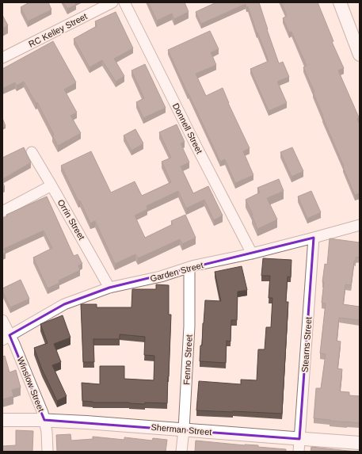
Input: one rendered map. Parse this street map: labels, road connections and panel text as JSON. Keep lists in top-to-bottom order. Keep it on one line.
{"streets":{"street":["RC Kelley Street","Donnell Street","Orrin Street","Garden Street","Stearns Street","Fenno Street","Winslow Street","Sherman Street"]},"crossings":[["Donnell Street","Garden Street"],["Orrin Street","Garden Street"],["Garden Street","Stearns Street"],["Garden Street","Fenno Street"],["Garden Street","Winslow Street"],["Stearns Street","Sherman Street"],["Fenno Street","Sherman Street"],["Winslow Street","Sherman Street"]]}
